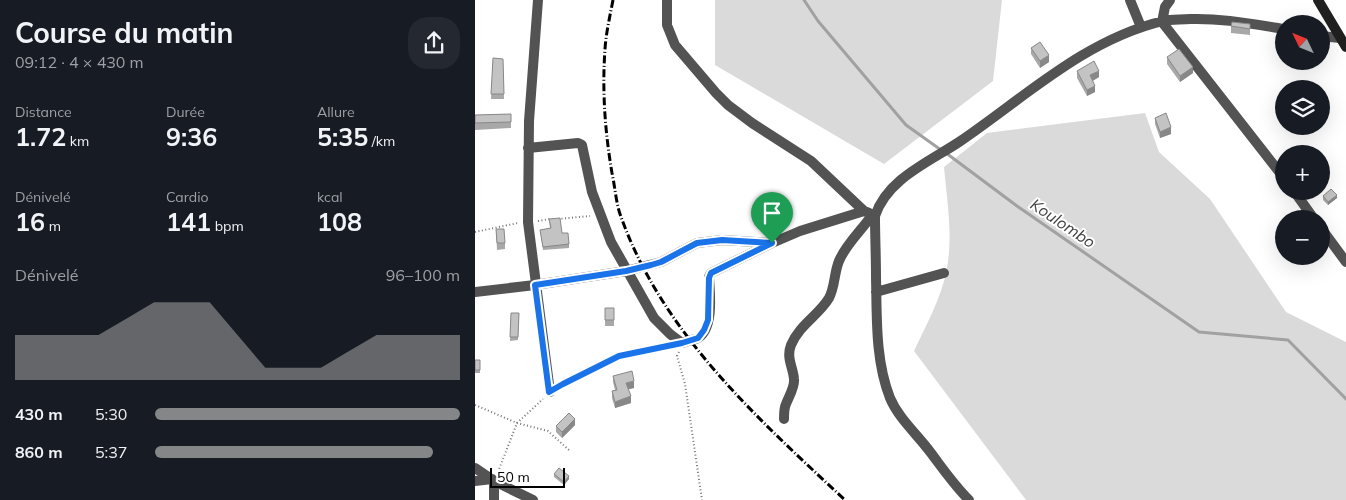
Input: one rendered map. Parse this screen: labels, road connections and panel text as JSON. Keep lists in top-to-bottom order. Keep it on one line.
{"water":["Koulombo"],"scale_bar":"50 m","north":"top left","page":{"heading":["Course du matin","09:12 · 4 × 430 m"],"map_buttons":["+","−"],"stats":[["Distance","1.72 km"],["Durée","9:36"],["Allure","5:35 /km"],["Dénivelé","16 m"],["Cardio","141 bpm"],["kcal","108"]],"chart":["Dénivelé","96–100 m"],"list":[{"name":"430 m","note":"5:30"},{"name":"860 m","note":"5:37"}],"scale":"50 m"}}
